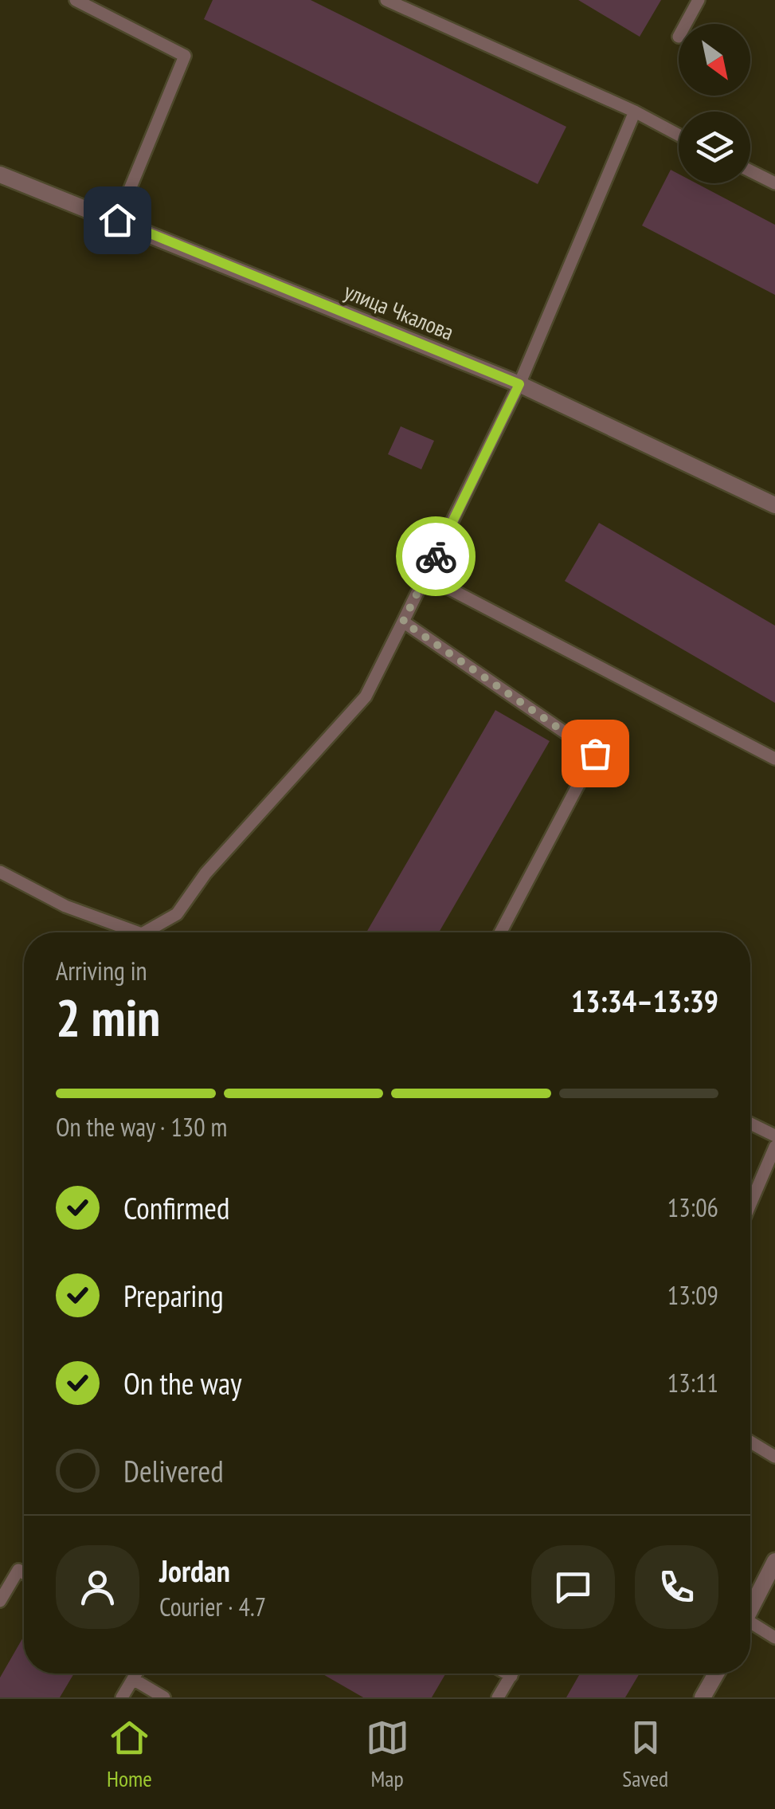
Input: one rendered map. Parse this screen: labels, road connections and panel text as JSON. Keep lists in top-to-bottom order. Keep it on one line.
{"streets":{"street":["улица Чкалова"]},"north":"bottom right","page":{"heading":["2 min","Arriving in","13:34–13:39"],"panel":["Jordan","Courier · 4.7"],"bar":"On the way · 130 m","list":[["Confirmed","13:06"],["Preparing","13:09"],["On the way","13:11"],"Delivered"],"tabs":["Home","Map","Saved"]}}
